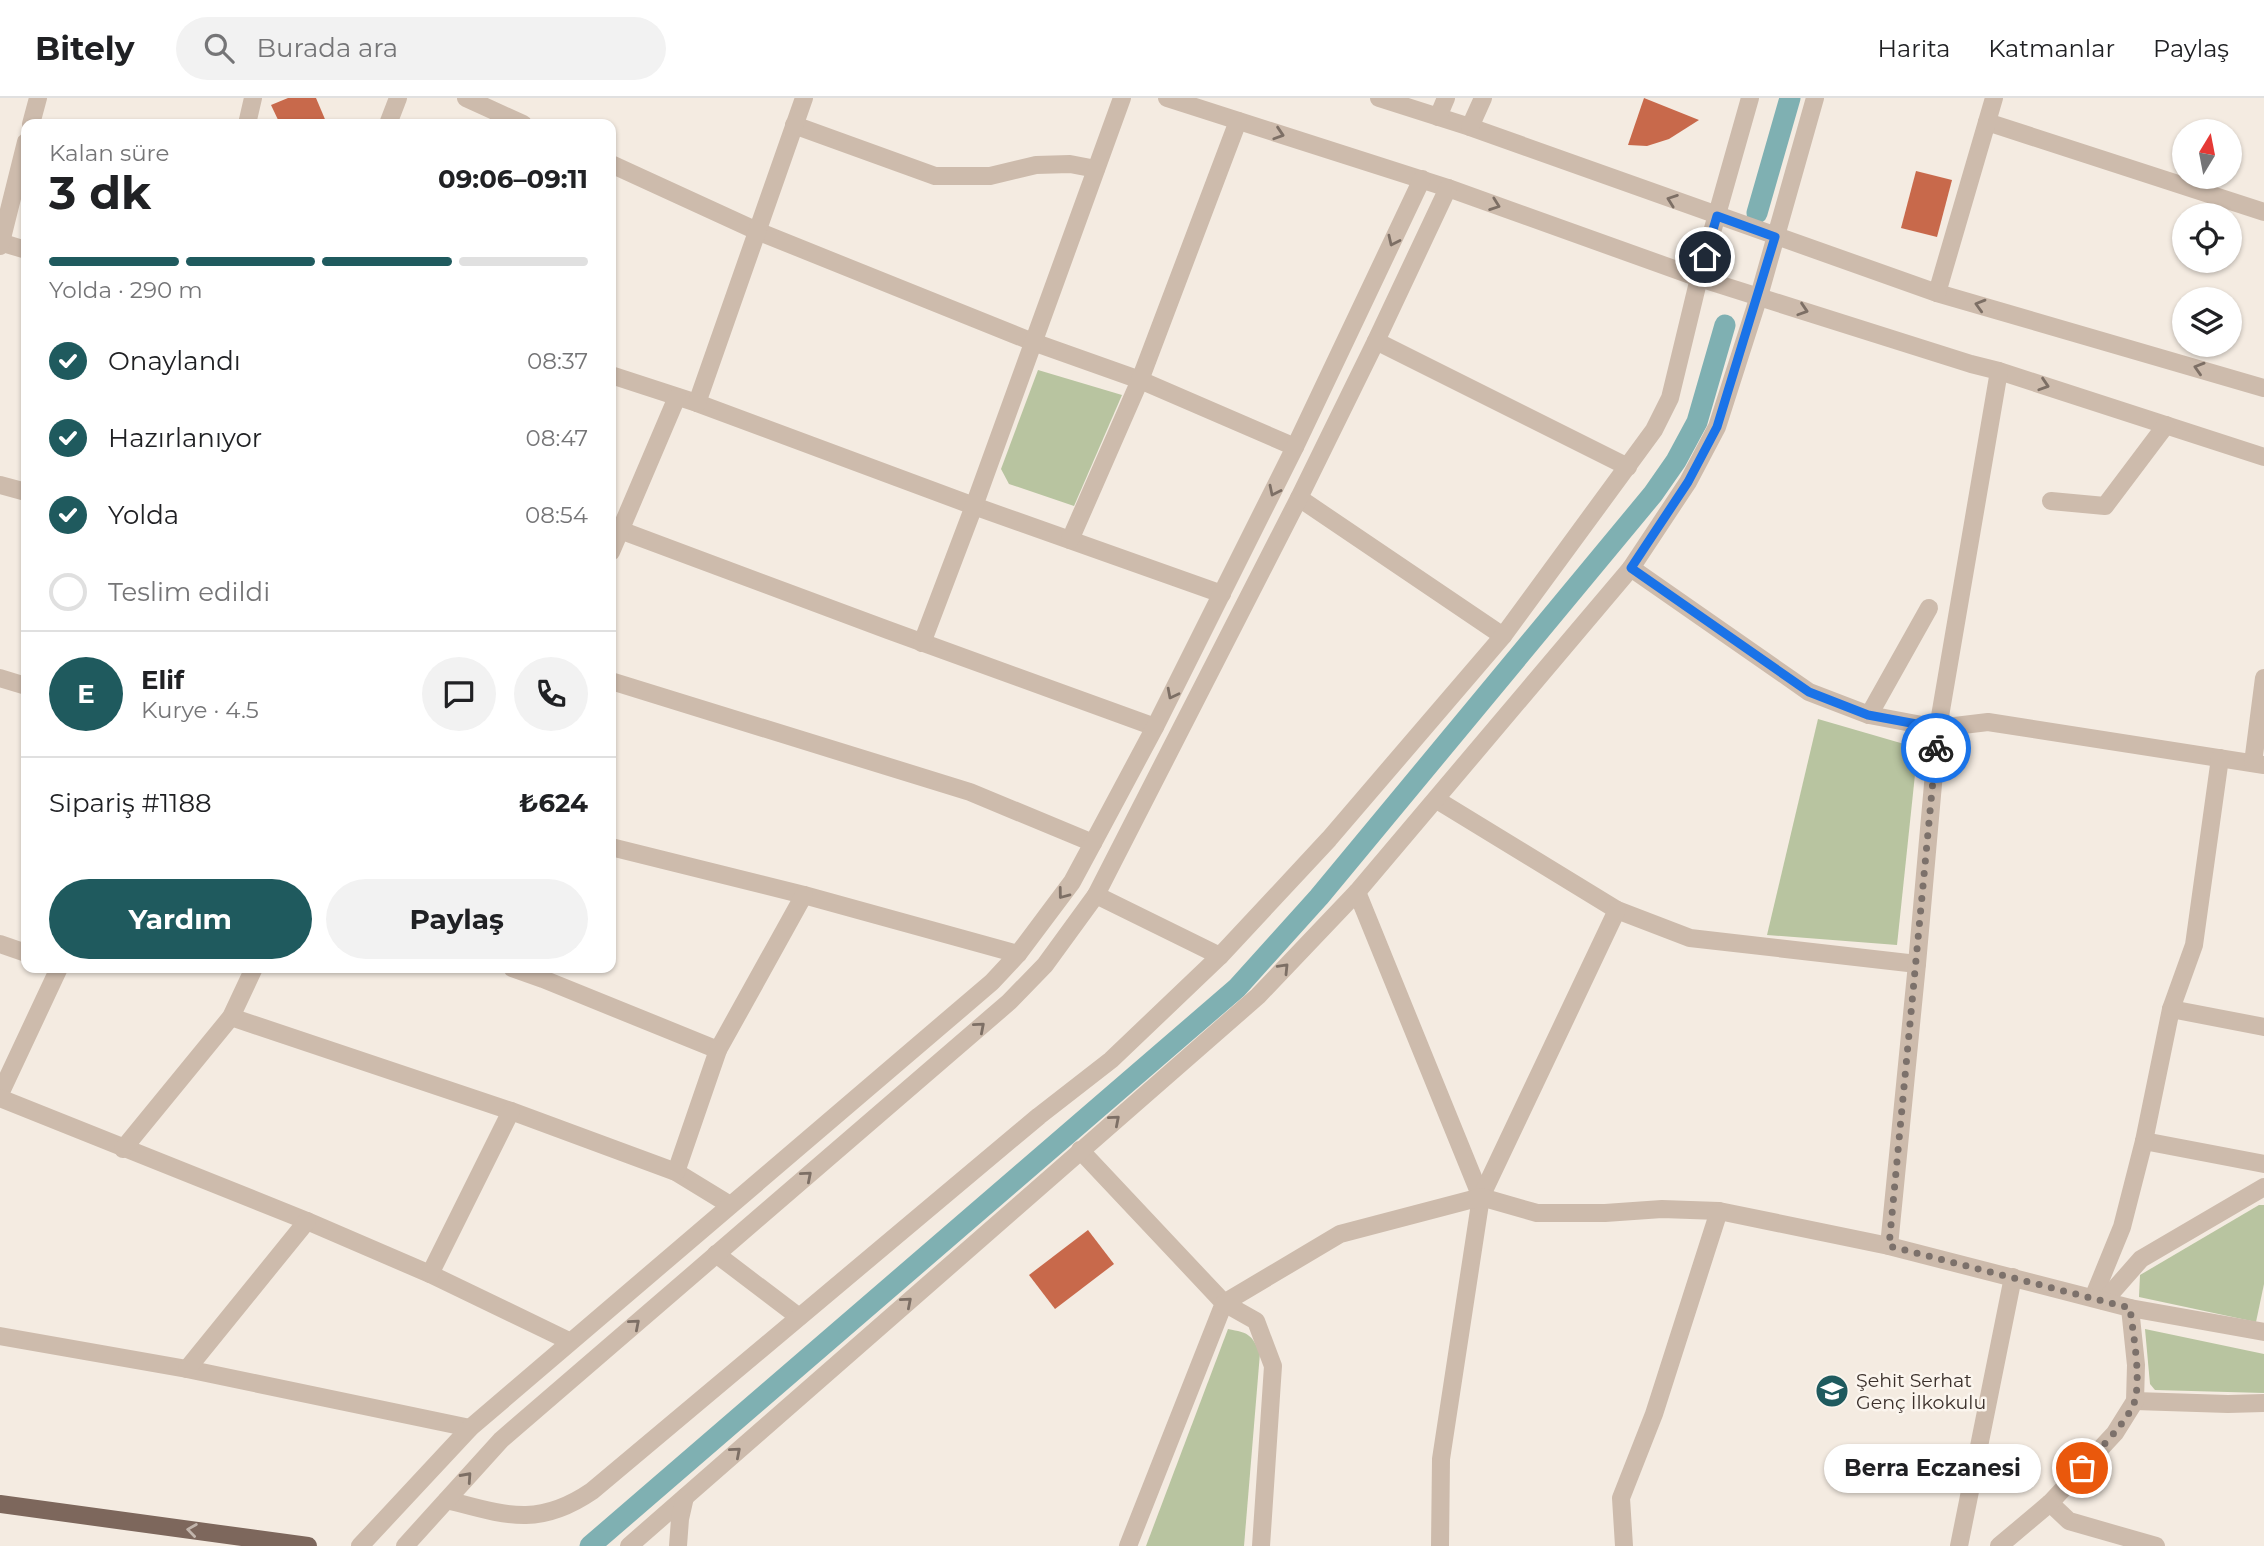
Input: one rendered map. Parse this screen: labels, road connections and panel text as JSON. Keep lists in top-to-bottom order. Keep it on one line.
{"places":{"school or university":["Şehit Serhat Genç İlkokulu"],"other":["Berra Eczanesi"]},"north":"top","page":{"header":"Bitely","search":"Burada ara","nav":["Harita","Katmanlar","Paylaş"],"heading":["3 dk","Kalan süre","09:06–09:11"],"panel":["Elif","Kurye · 4.5","Sipariş #1188","₺624"],"bar":"Yolda · 290 m","list":[["Onaylandı","08:37"],["Hazırlanıyor","08:47"],["Yolda","08:54"],"Teslim edildi"],"round":"E","buttons":["Yardım","Paylaş"],"bubble":"Berra Eczanesi"}}
